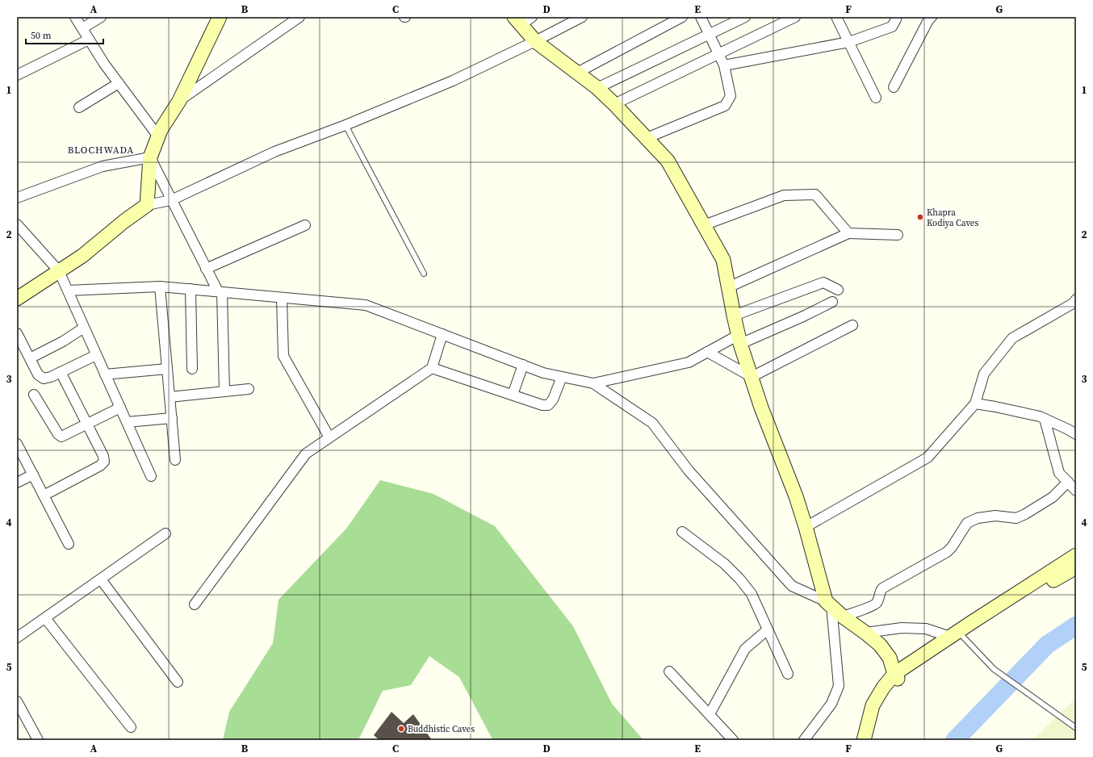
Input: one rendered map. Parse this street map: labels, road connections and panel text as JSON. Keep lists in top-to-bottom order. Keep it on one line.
{"districts":["BLOCHWADA"],"places":["Khapra Kodiya Caves","Buddhistic Caves"],"scale_bar":"50 m","grid":{"columns":["A","B","C","D","E","F","G"],"rows":["1","2","3","4","5"]}}
